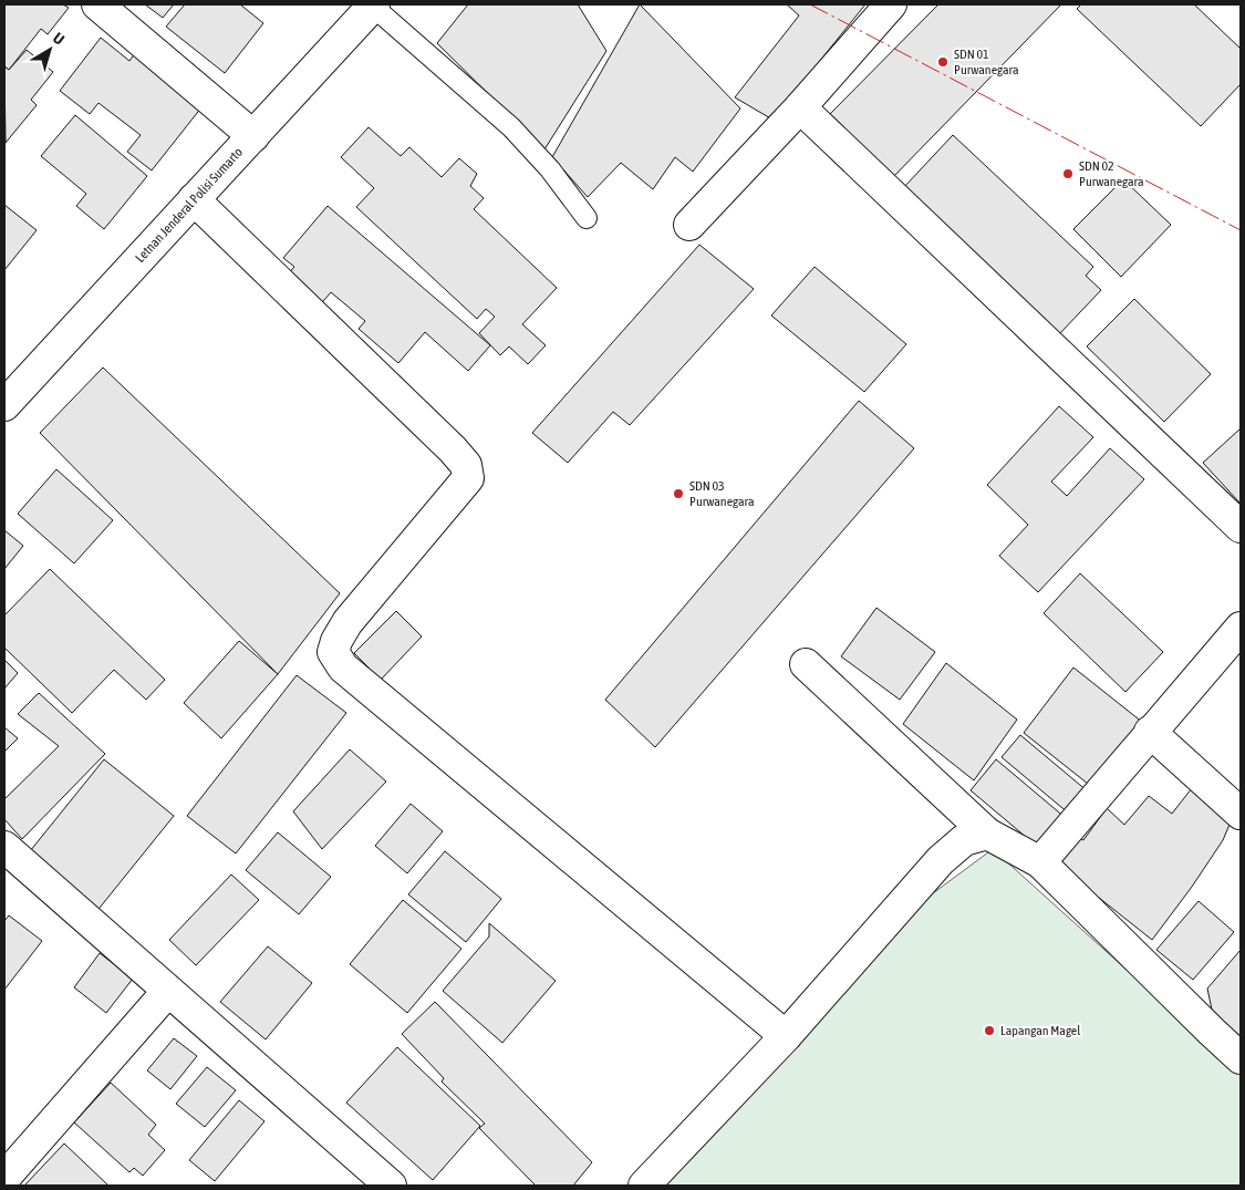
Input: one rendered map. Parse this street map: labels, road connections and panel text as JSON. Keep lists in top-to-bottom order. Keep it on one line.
{"streets":{"street":["Letnan Jenderal Polisi Sumarto"]},"places":["SDN 01 Purwanegara","SDN 02 Purwanegara","SDN 03 Purwanegara","Lapangan Magel"],"north":"top right"}
